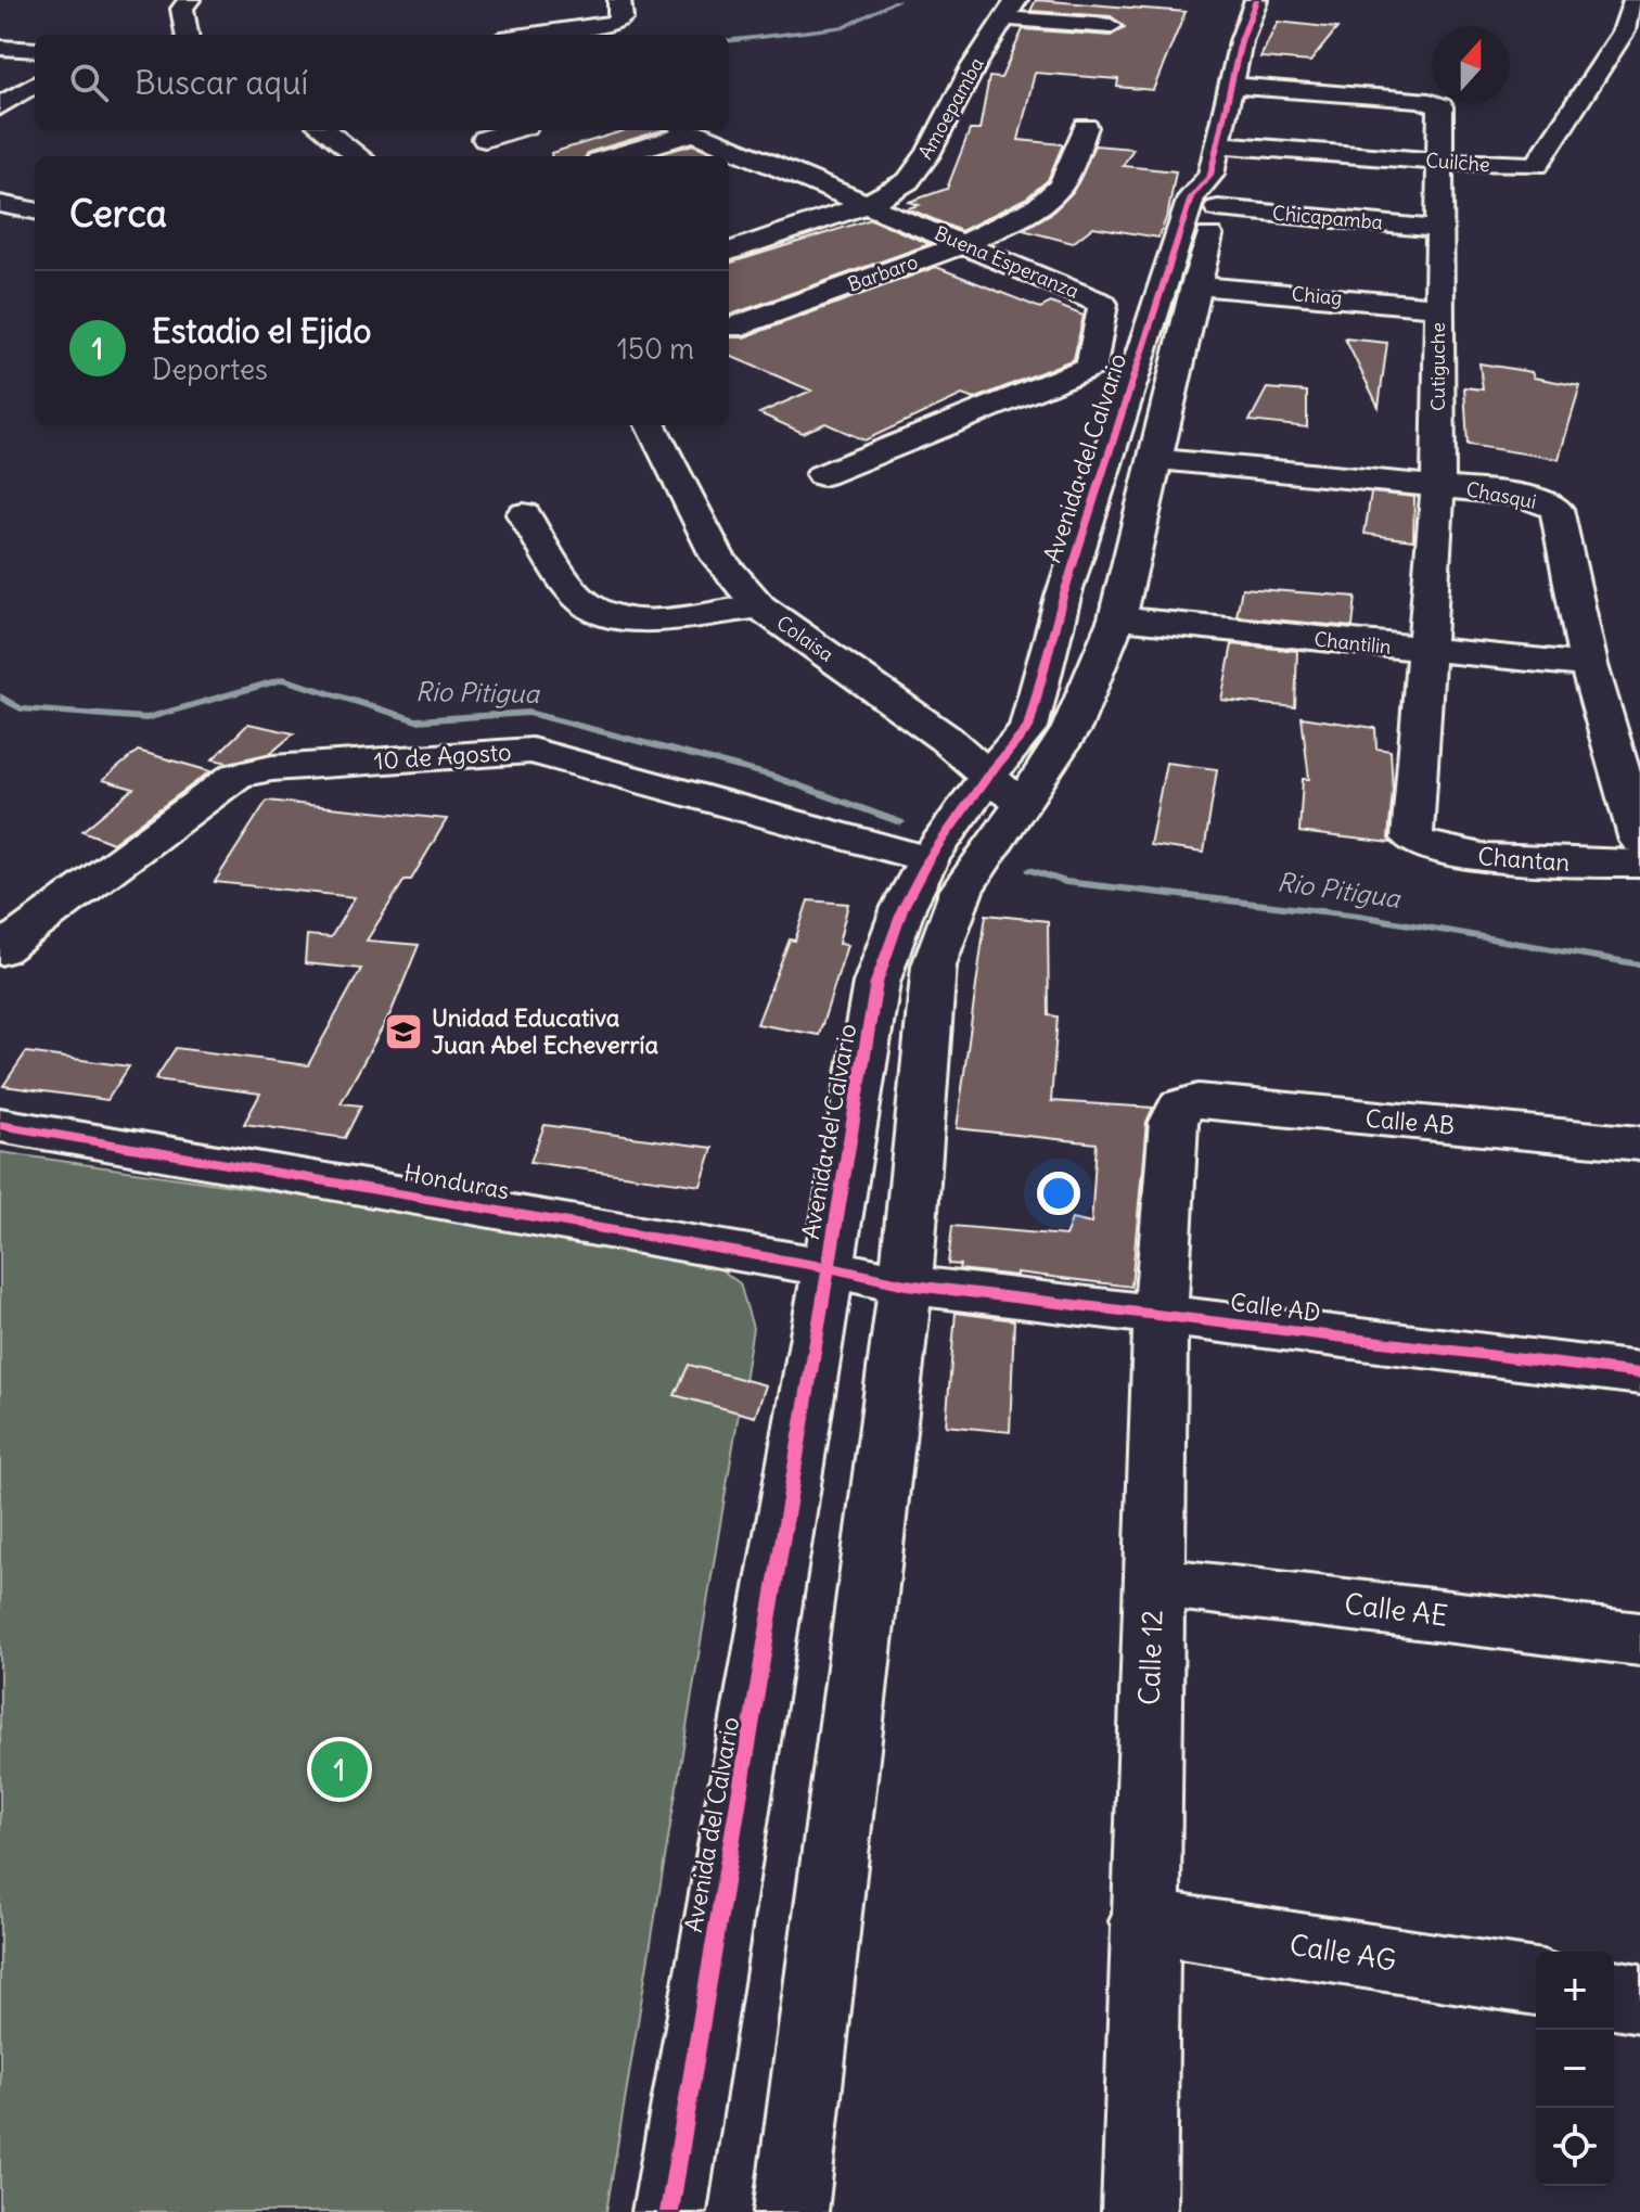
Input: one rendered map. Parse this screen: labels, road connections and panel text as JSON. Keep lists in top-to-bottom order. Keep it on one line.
{"streets":{"street":["Amoepamba","Cuilche","Chicapamba","Buena Esperanza","Barbaro","Chiag","Cutiguche","Avenida del Calvario","Chasqui","Colaisa","Chantilin","10 de Agosto","Chantan","Calle AB","Honduras","Calle AD","Calle AE","Calle 12","Calle AG"]},"crossings":[["Amoepamba","Buena Esperanza"],["Cuilche","Chicapamba"],["Cuilche","Cutiguche"],["Cuilche","Avenida del Calvario"],["Chicapamba","Cutiguche"],["Chicapamba","Avenida del Calvario"],["Buena Esperanza","Barbaro"],["Buena Esperanza","Chiag"],["Chiag","Cutiguche"],["Chiag","Avenida del Calvario"],["Cutiguche","Avenida del Calvario"],["Cutiguche","Chasqui"],["Cutiguche","Chantilin"],["Cutiguche","Chantan"],["Avenida del Calvario","Chasqui"],["Avenida del Calvario","Colaisa"],["Avenida del Calvario","Chantilin"],["Avenida del Calvario","10 de Agosto"],["Avenida del Calvario","Honduras"],["Avenida del Calvario","Calle AD"],["Chasqui","Chantilin"],["Calle AB","Calle 12"],["Honduras","Calle AD"],["Calle AD","Calle 12"],["Calle AE","Calle 12"],["Calle 12","Calle AG"]],"water":["Rio Pitigua"],"places":{"school or university":["Unidad Educativa Juan Abel Echeverría"]},"north":"top","page":{"search":"Buscar aquí","heading":"Cerca","list":[{"mark":"1","name":"Estadio el Ejido","note":"Deportes","value":"150 m"}],"pins":"1","map_buttons":["+","−"]}}
